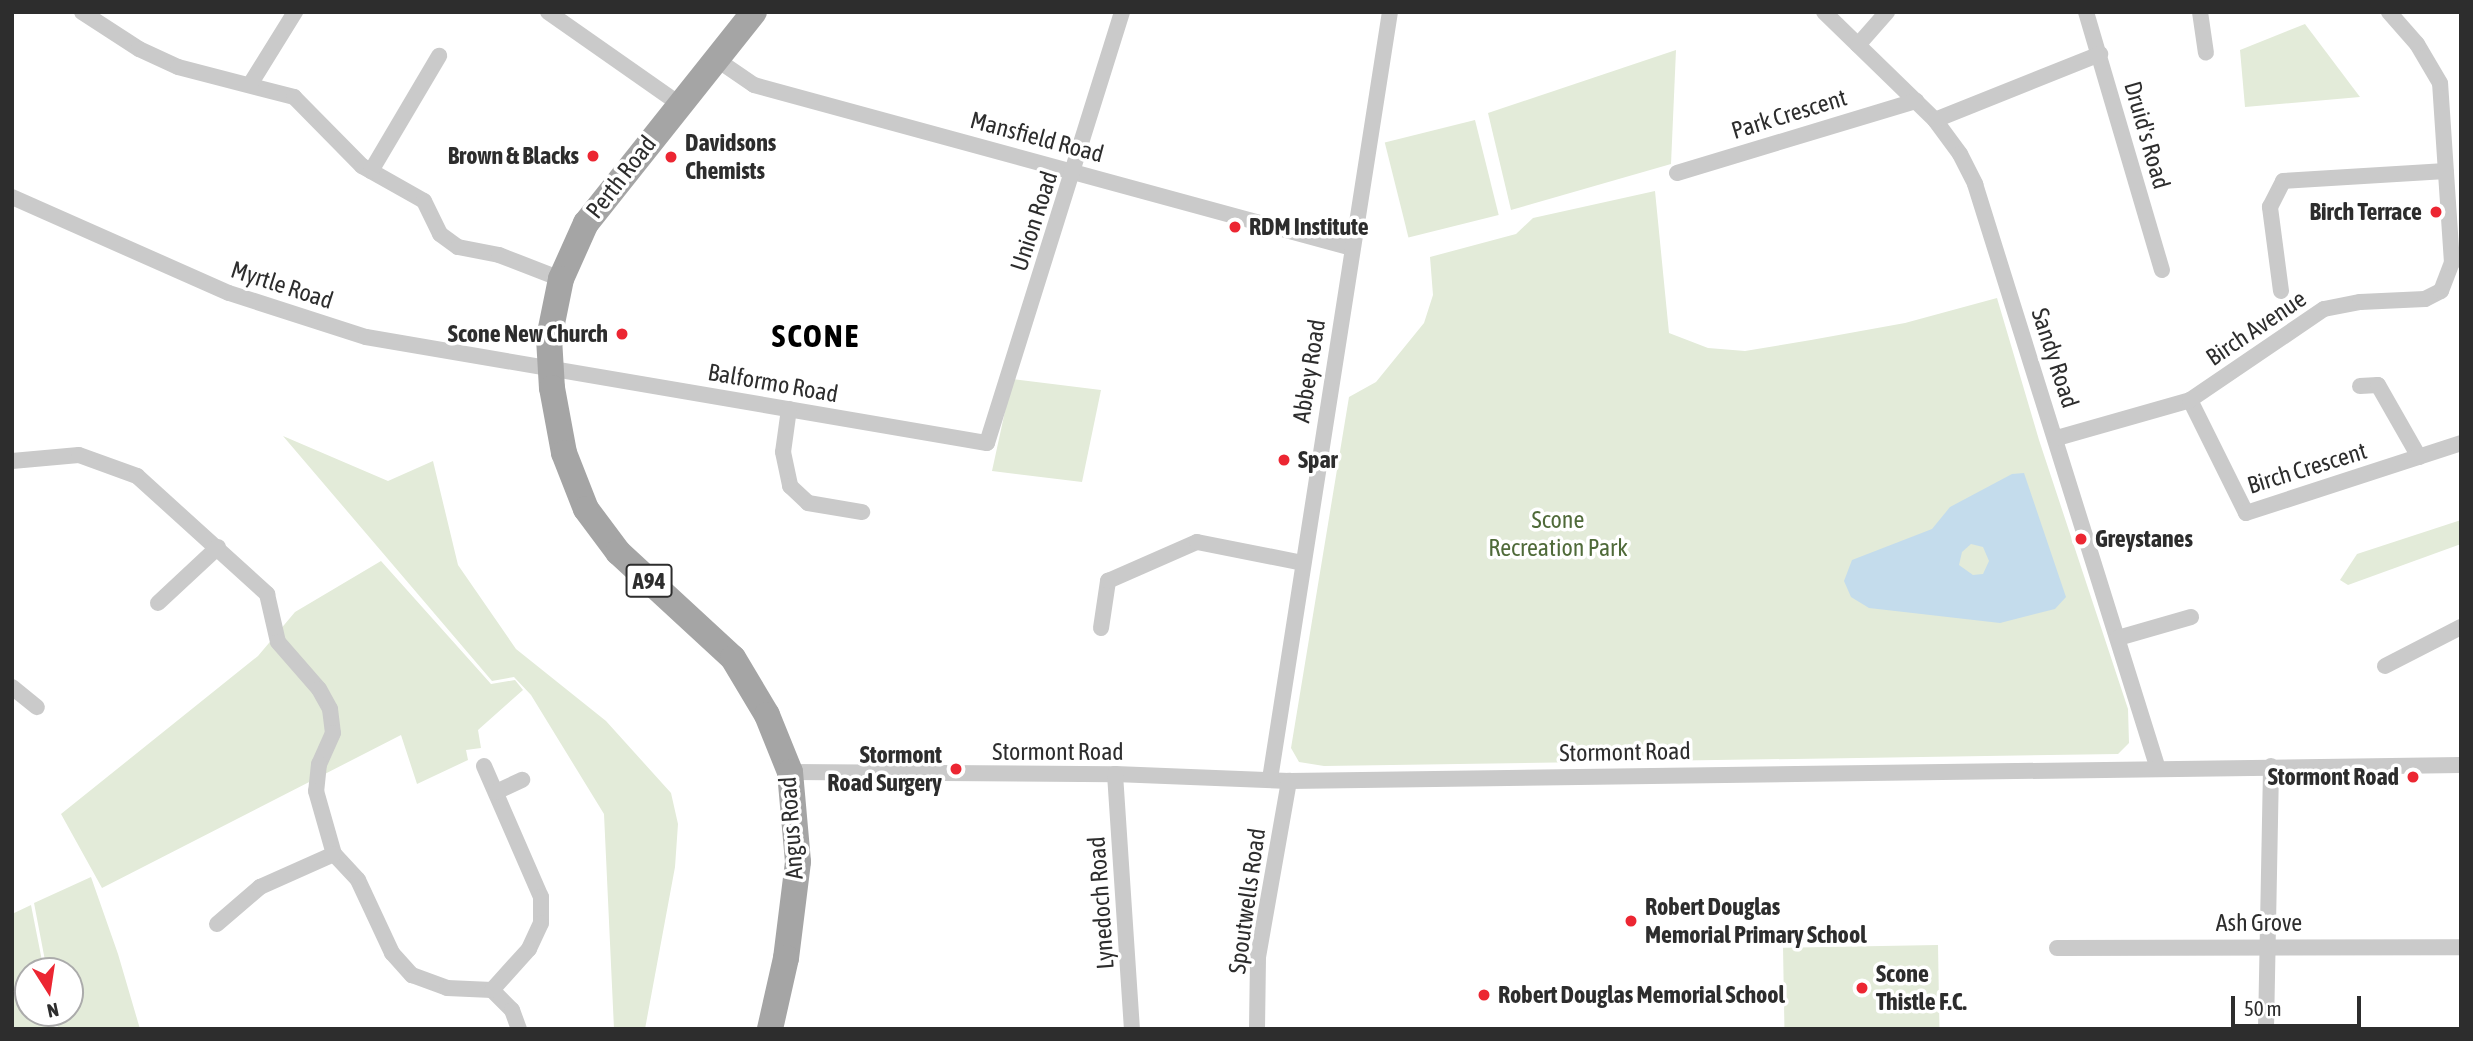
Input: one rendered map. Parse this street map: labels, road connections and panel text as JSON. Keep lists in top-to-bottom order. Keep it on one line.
{"streets":{"main road":["Perth Road","A94","Angus Road"],"street":["Park Crescent","Druid's Road","Mansfield Road","Union Road","Myrtle Road","Birch Avenue","Sandy Road","Abbey Road","Balformo Road","Birch Crescent","Stormont Road","Spoutwells Road","Lynedoch Road","Ash Grove"]},"crossings":[["Park Crescent","Sandy Road"],["Mansfield Road","Perth Road"],["Mansfield Road","Union Road"],["Mansfield Road","Abbey Road"],["Perth Road","Myrtle Road"],["Perth Road","Balformo Road"],["Perth Road","Angus Road"],["Union Road","Balformo Road"],["Myrtle Road","Balformo Road"],["Myrtle Road","Angus Road"],["Birch Avenue","Sandy Road"],["Birch Avenue","Birch Crescent"],["Sandy Road","Stormont Road"],["Abbey Road","Stormont Road"],["Balformo Road","Angus Road"],["Stormont Road","Angus Road"],["Stormont Road","Spoutwells Road"],["Stormont Road","Lynedoch Road"]],"districts":["SCONE"],"parks":["Scone Recreation Park"],"places":["Brown & Blacks","Davidsons Chemists","Birch Terrace","RDM Institute","Scone New Church","Spar","Greystanes","Stormont Road Surgery","Stormont Road","Robert Douglas Memorial Primary School","Scone Thistle F.C.","Robert Douglas Memorial School"],"scale_bar":"50 m","north":"bottom"}
